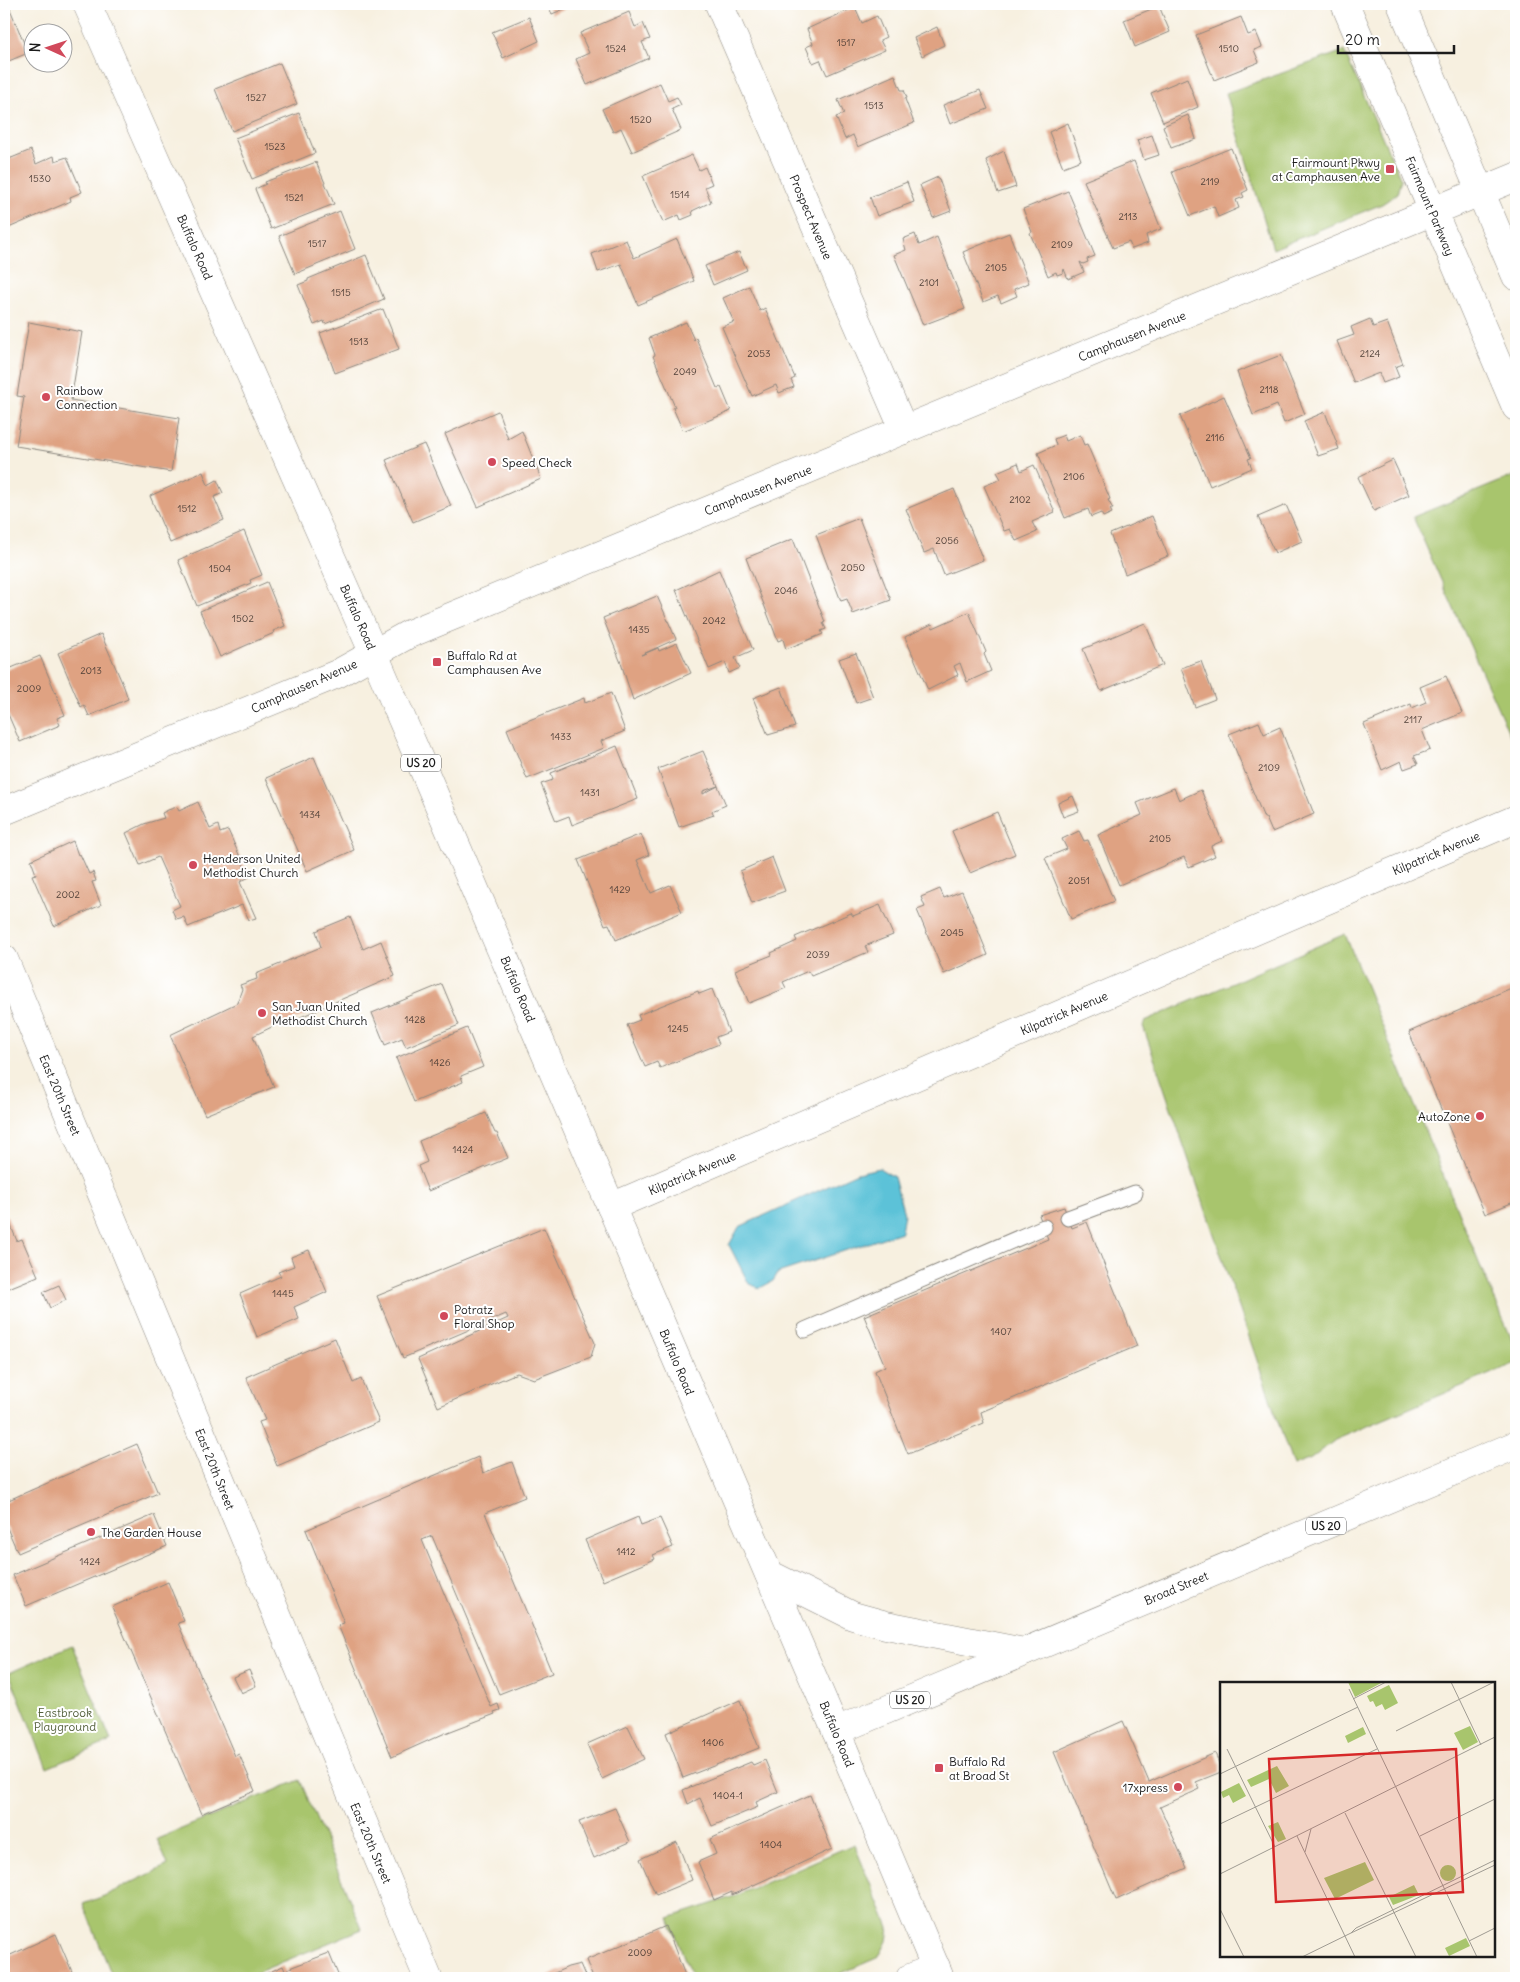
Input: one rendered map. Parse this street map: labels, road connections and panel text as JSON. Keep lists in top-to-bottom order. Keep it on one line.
{"streets":{"street":["Fairmount Parkway","Prospect Avenue","Buffalo Road","Camphausen Avenue","US 20","Kilpatrick Avenue","East 20th Street","Broad Street"]},"crossings":[["Fairmount Parkway","Camphausen Avenue"],["Prospect Avenue","Camphausen Avenue"],["Buffalo Road","Camphausen Avenue"],["Buffalo Road","Kilpatrick Avenue"],["Buffalo Road","Broad Street"]],"parks":["Eastbrook Playground"],"places":{"transit":["Fairmount Pkwy at Camphausen Ave","Buffalo Rd at Camphausen Ave","Buffalo Rd at Broad St"],"other":["Rainbow Connection","Speed Check","Henderson United Methodist Church","San Juan United Methodist Church","AutoZone","Potratz Floral Shop","The Garden House","17xpress"]},"house_numbers":["1517","1524","1510","1527","1513","1520","1523","1530","2119","1514","1521","2113","1517","2109","2105","2101","1515","1513","2053","2124","2049","2118","2116","2106","2102","1512","2056","2050","1504","2046","1502","2042","1435","2013","2009","2117","1433","2109","1431","1434","2105","2051","1429","2002","2045","2039","1428","1245","1426","1424","1445","1407","1412","1424","1406","1404-1","1404","2009"],"scale_bar":"20 m","north":"left"}
